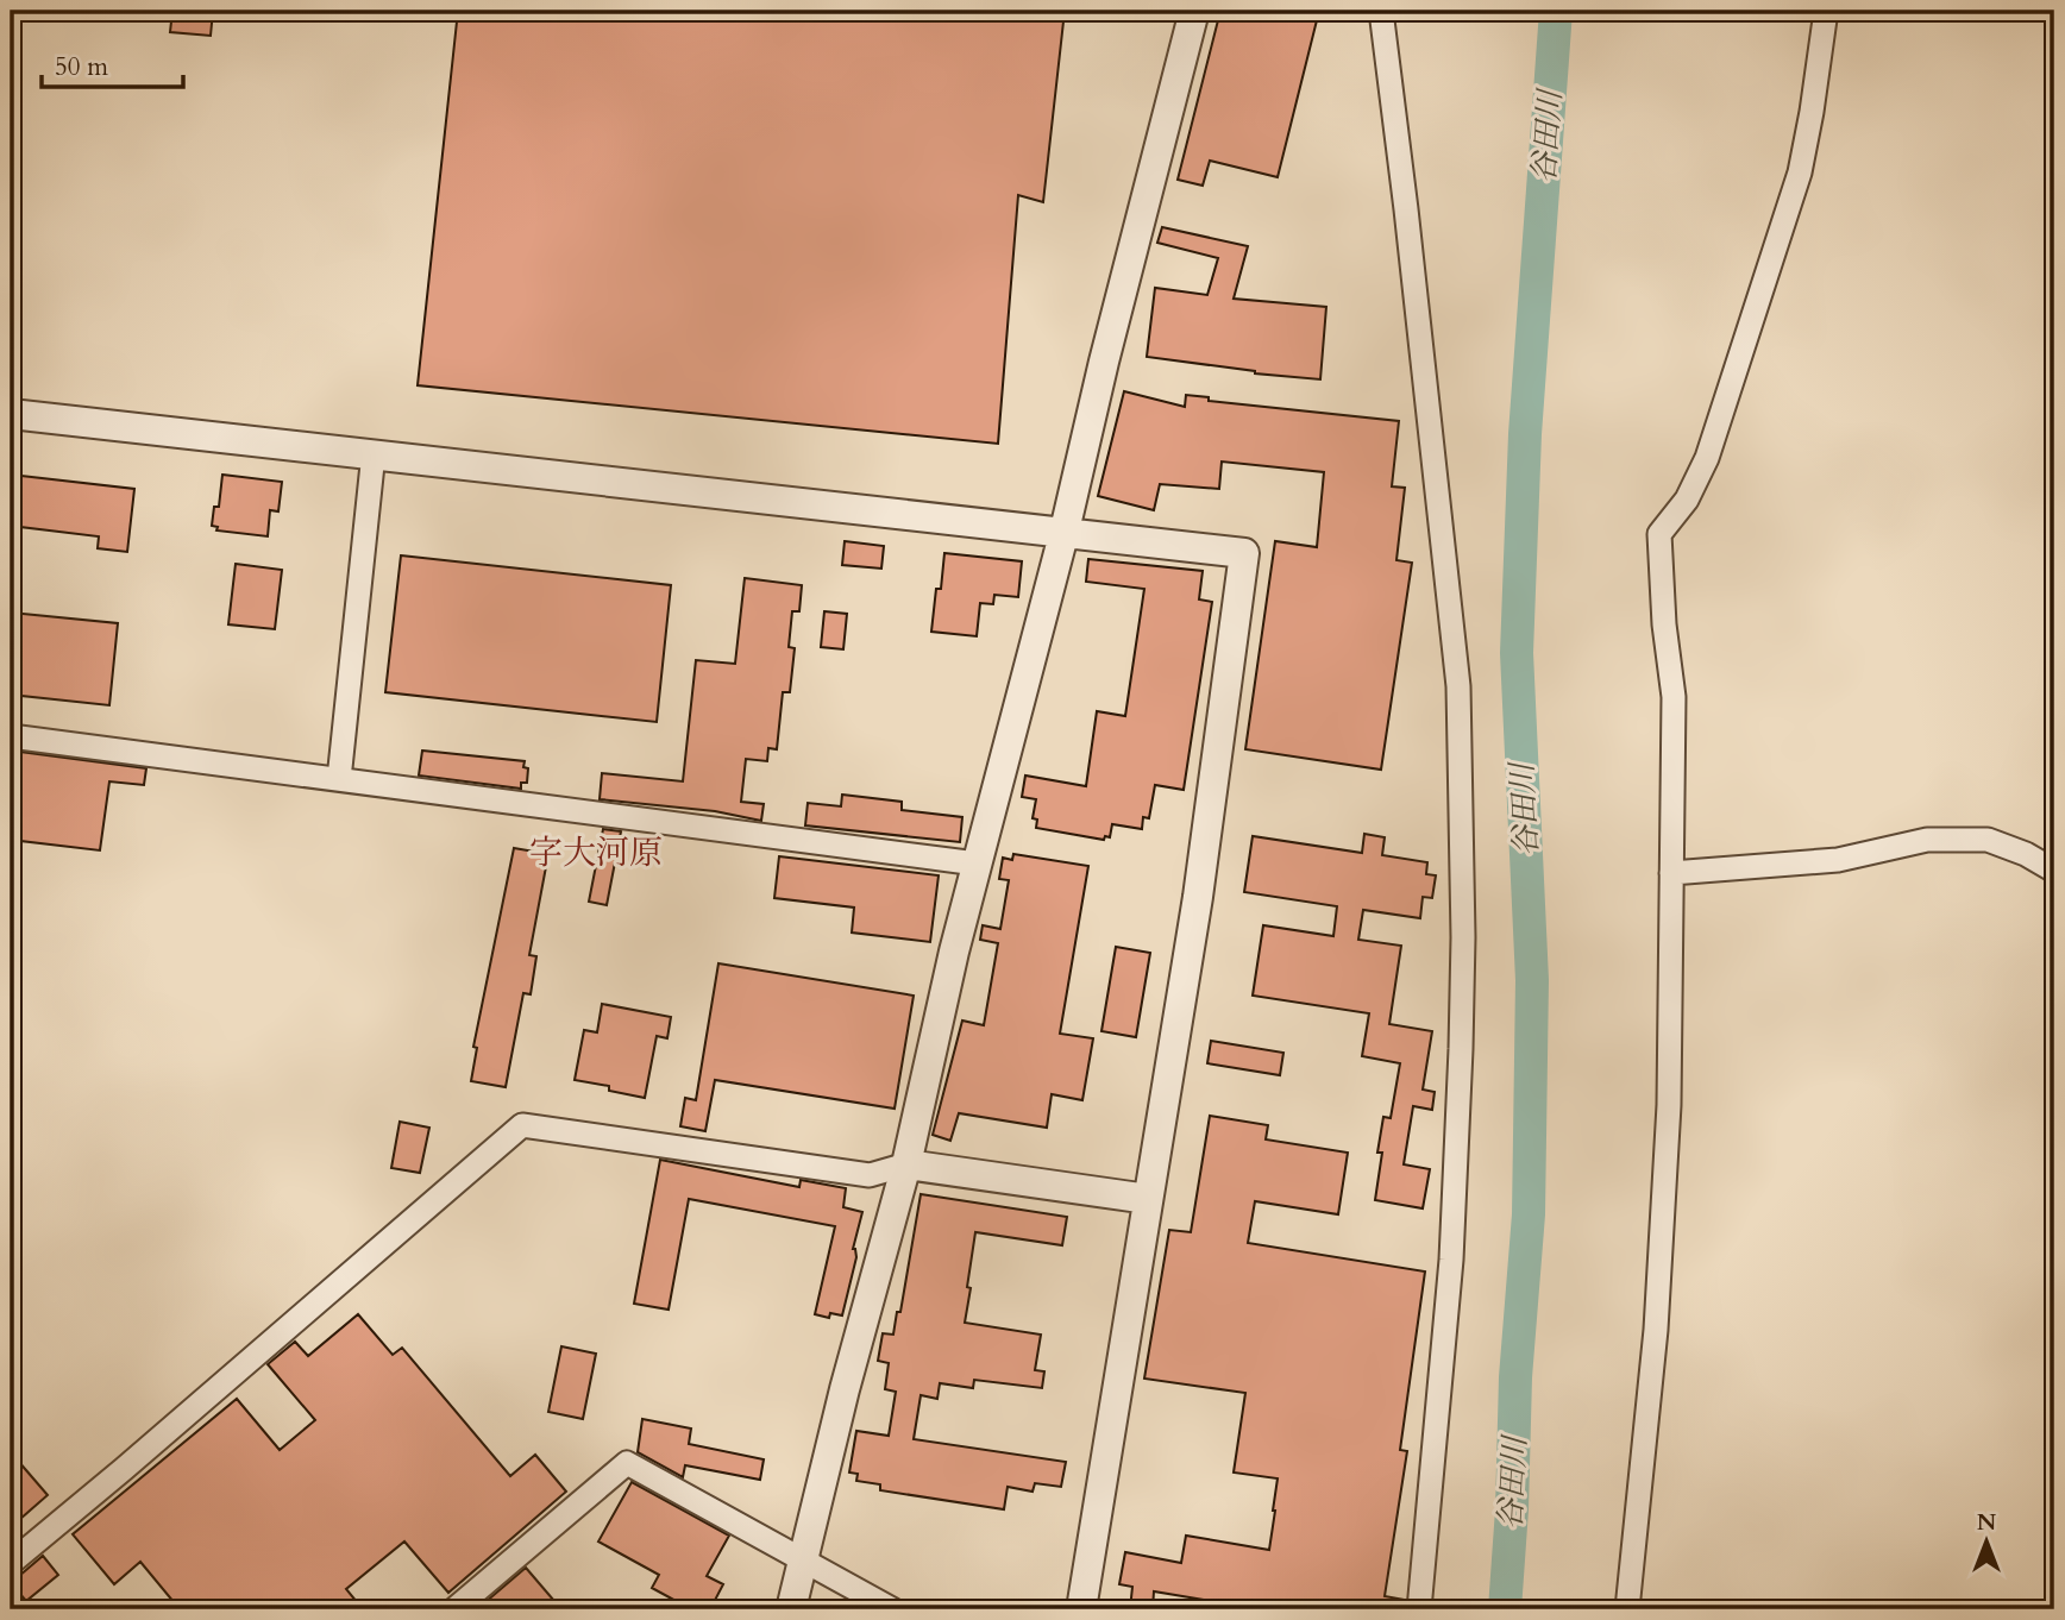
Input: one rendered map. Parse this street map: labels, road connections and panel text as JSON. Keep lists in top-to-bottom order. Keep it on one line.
{"districts":["字大河原"],"water":["谷田川"],"scale_bar":"50 m","north":"top"}
